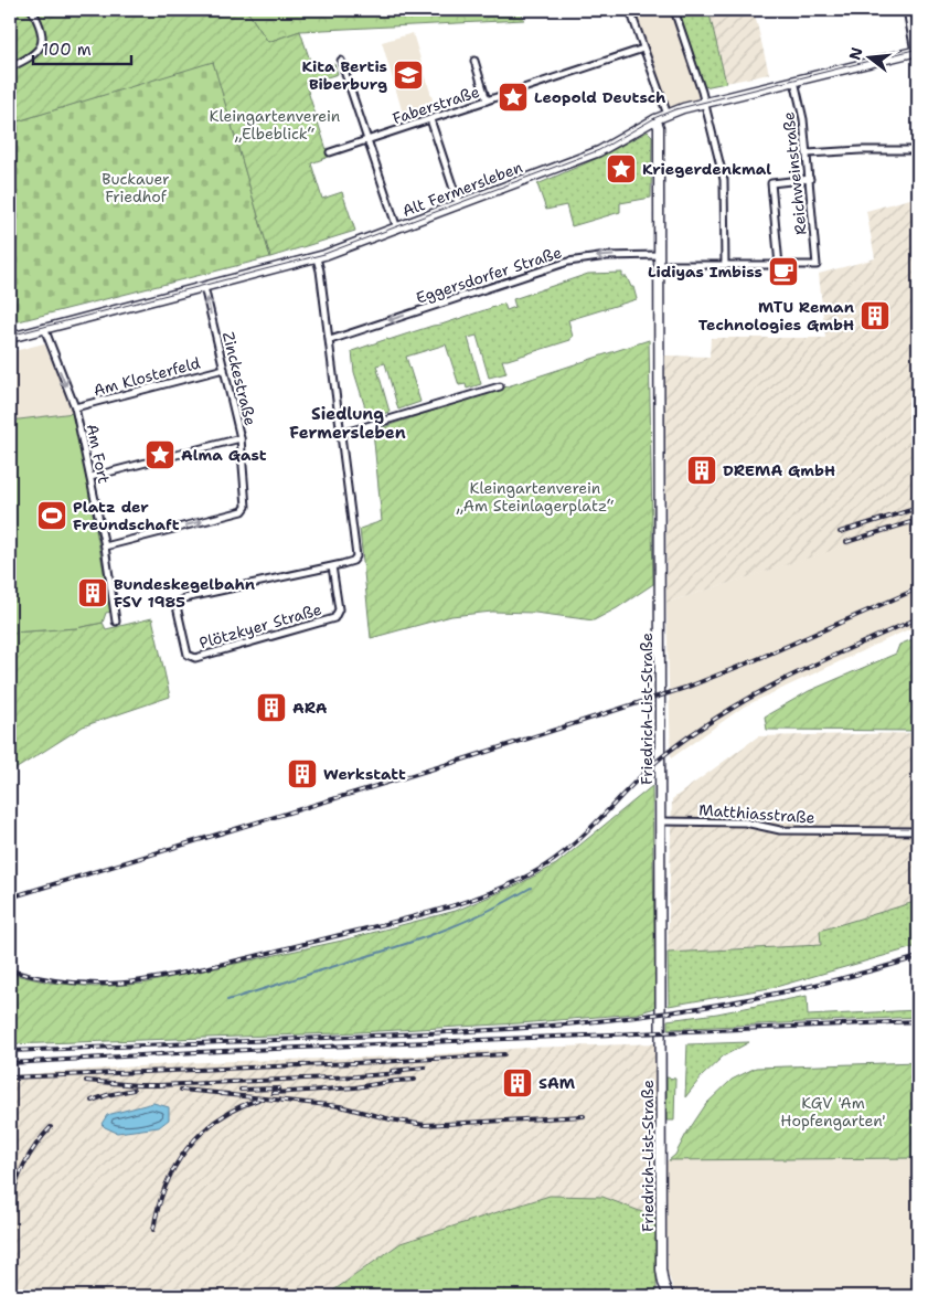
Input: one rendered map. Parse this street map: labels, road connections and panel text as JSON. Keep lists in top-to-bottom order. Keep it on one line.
{"streets":{"street":["Faberstraße","Reichweinstraße","Alt Fermersleben","Eggersdorfer Straße","Am Klosterfeld","Zinckestraße","Am Fort","Plötzkyer Straße","Friedrich-List-Straße","Matthiasstraße"]},"crossings":[["Reichweinstraße","Alt Fermersleben"],["Alt Fermersleben","Zinckestraße"],["Alt Fermersleben","Am Fort"],["Alt Fermersleben","Friedrich-List-Straße"],["Eggersdorfer Straße","Friedrich-List-Straße"],["Am Klosterfeld","Zinckestraße"],["Am Klosterfeld","Am Fort"],["Zinckestraße","Am Fort"],["Friedrich-List-Straße","Matthiasstraße"]],"one_way":["Eggersdorfer Straße"],"districts":["Siedlung Fermersleben"],"parks":["Kleingartenverein „Elbeblick“","Buckauer Friedhof","Kleingartenverein „Am Steinlagerplatz“","KGV 'Am Hopfengarten'"],"places":{"school or university":["Kita Bertis Biberburg"],"place":["Leopold Deutsch","Kriegerdenkmal","Alma Gast"],"cafe":["Lidiyas Imbiss"],"building":["MTU Reman Technologies GmbH","DREMA GmbH","Bundeskegelbahn FSV 1985","ARA","Werkstatt","SAM"],"sports":["Platz der Freundschaft"]},"scale_bar":"100 m","north":"left"}
